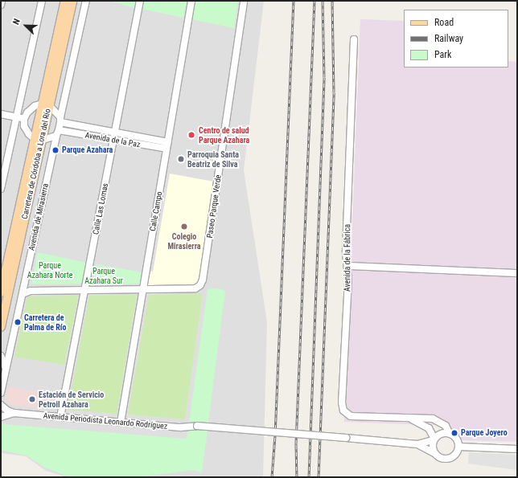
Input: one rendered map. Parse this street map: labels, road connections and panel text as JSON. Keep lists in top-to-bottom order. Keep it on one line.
{"streets":{"main road":["Carretera de Córdoba a Lora del Río"],"street":["Avenida de la Paz","Paseo Parque Verde","Calle Las Lomas","Calle Campo","Avenida de Mirasierra","Avenida de la Fábrica","Avenida Periodista Leonardo Rodríguez"]},"crossings":[["Avenida de la Paz","Calle Las Lomas"],["Avenida de la Paz","Calle Campo"],["Avenida de la Paz","Avenida de Mirasierra"],["Paseo Parque Verde","Calle Las Lomas"],["Paseo Parque Verde","Calle Campo"],["Calle Las Lomas","Avenida Periodista Leonardo Rodríguez"],["Calle Campo","Avenida Periodista Leonardo Rodríguez"]],"parks":["Parque Azahara Norte","Parque Azahara Sur"],"places":["Centro de salud Parque Azahara","Parque Azahara","Parroquia Santa Beatriz de Silva","Colegio Mirasierra","Carretera de Palma de Río","Estación de Servicio Petroil Azahara","Parque Joyero"],"legend":["Road","Railway","Park"],"north":"top left"}
